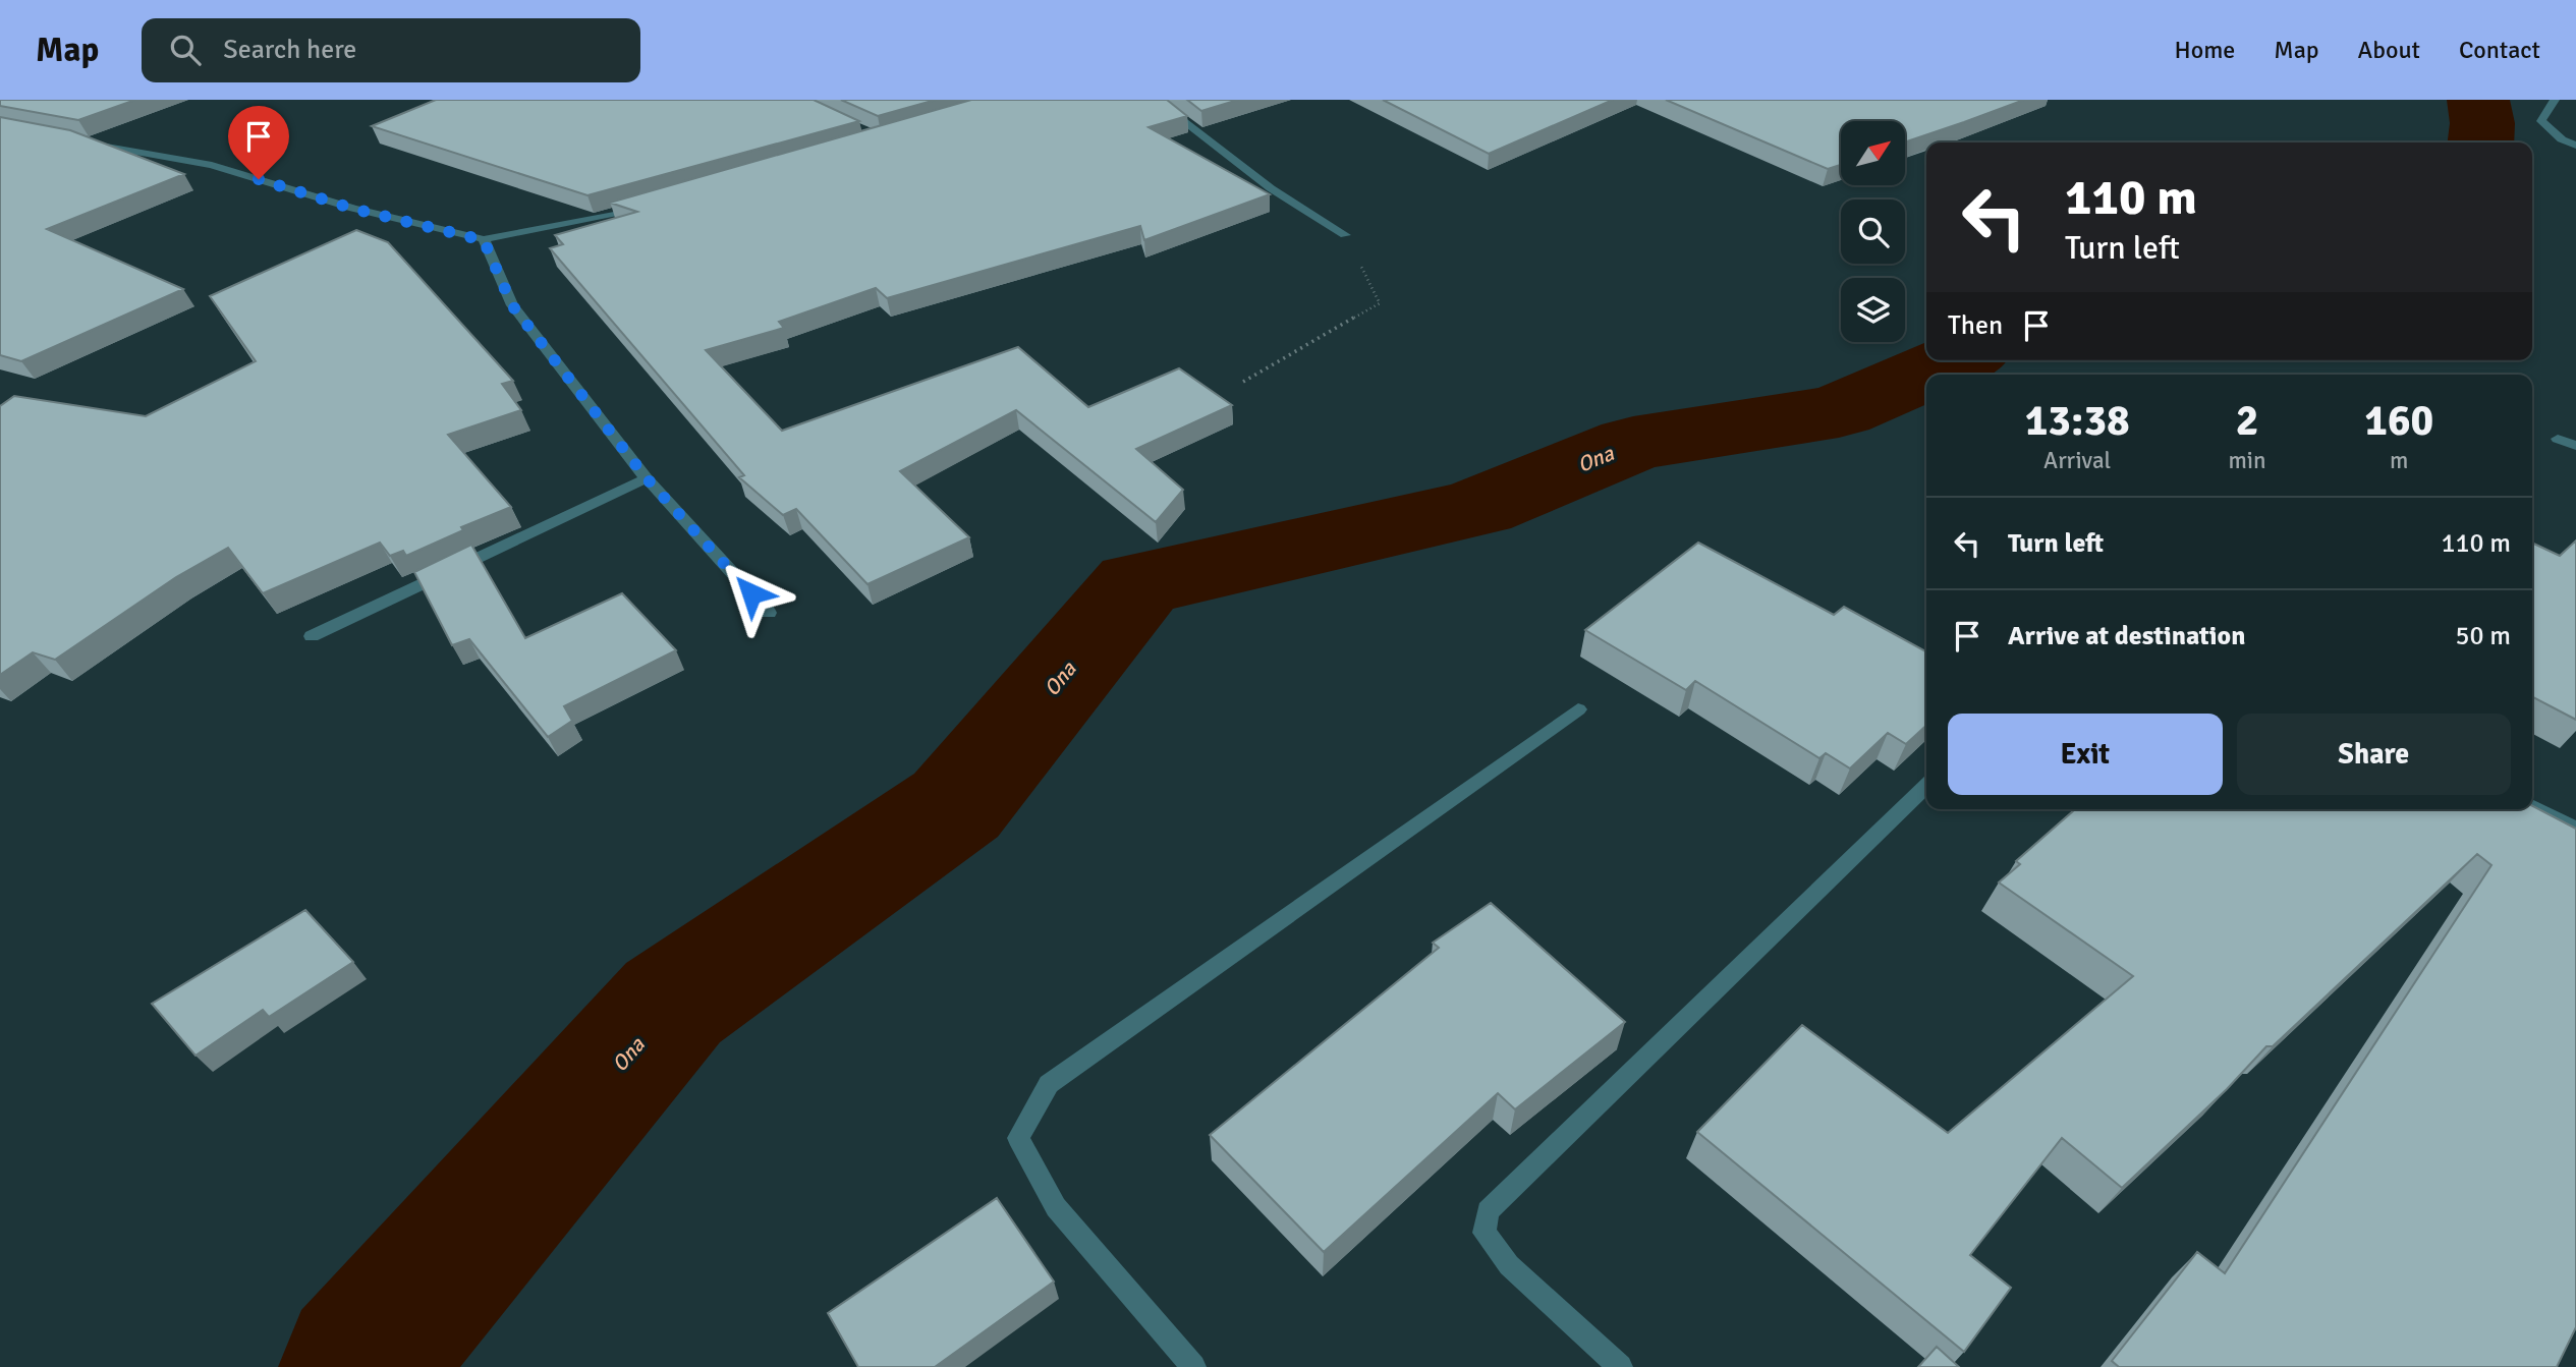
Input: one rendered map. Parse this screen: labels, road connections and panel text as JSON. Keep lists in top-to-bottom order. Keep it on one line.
{"water":["Ona"],"north":"top right","page":{"header":"Map","search":"Search here","nav":["Home","Map","About","Contact"],"turn":["110 m","Turn left"],"then":"Then","eta":["13:38","Arrival","2","min","160","m"],"list":[{"name":"Turn left","value":"110 m"},{"name":"Arrive at destination","value":"50 m"}],"buttons":["Exit","Share"]}}
